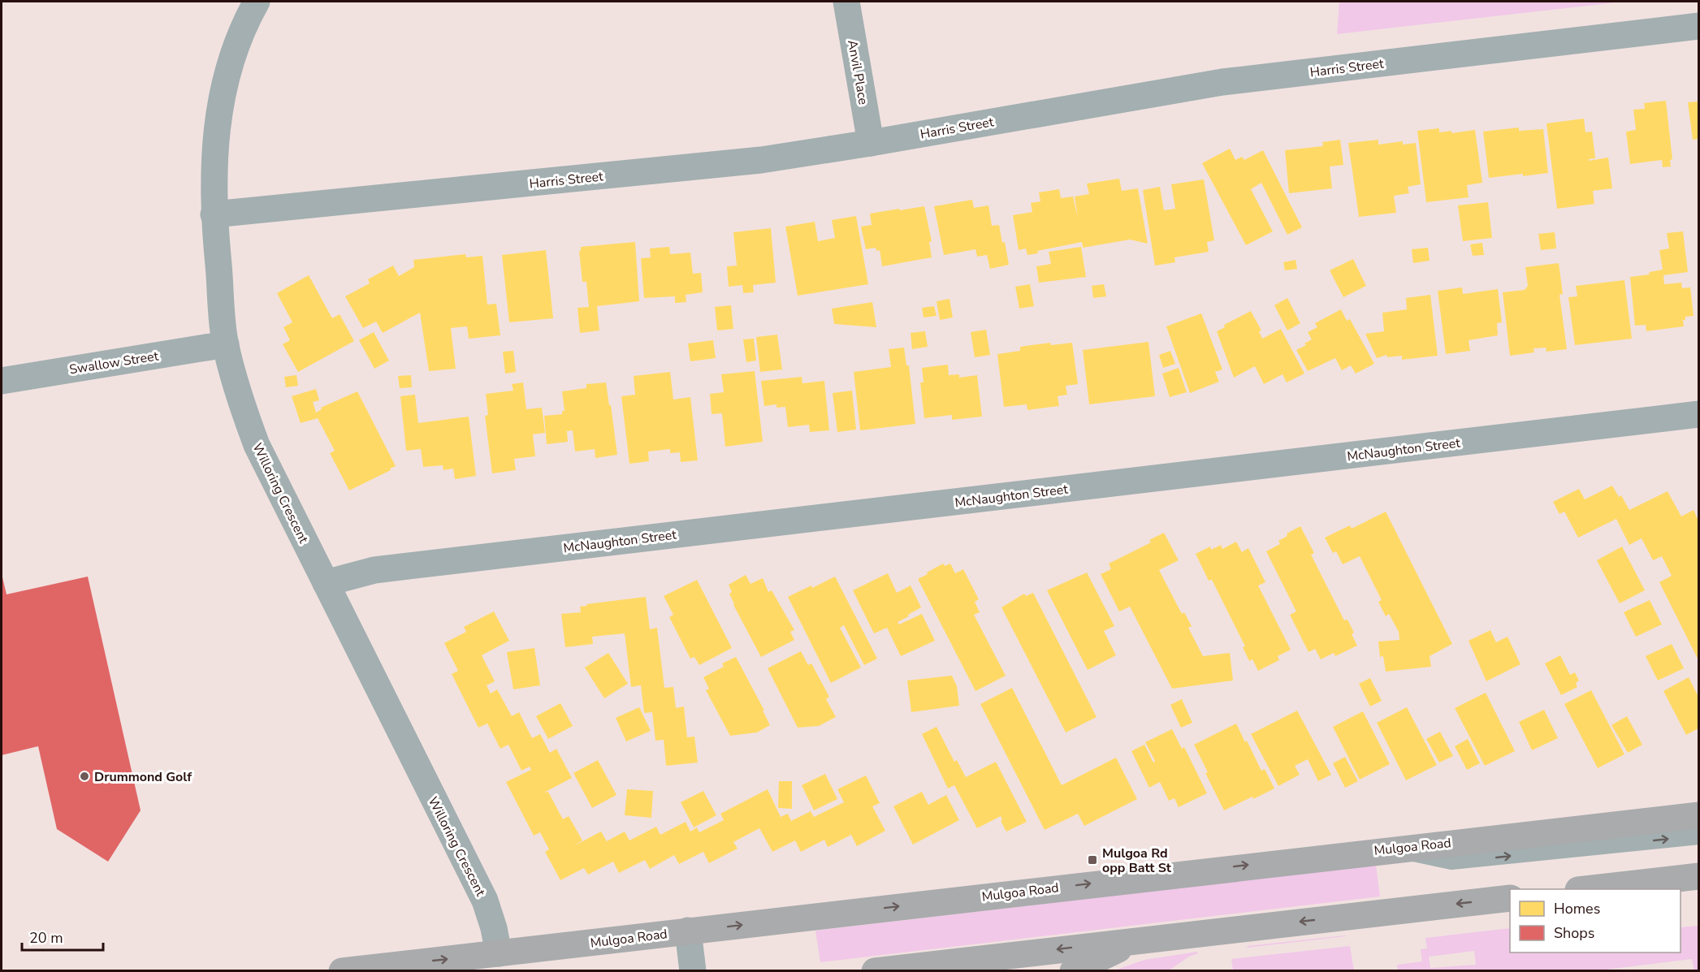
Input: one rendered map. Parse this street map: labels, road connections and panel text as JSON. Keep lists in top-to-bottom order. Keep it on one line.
{"streets":{"main road":["Mulgoa Road"],"street":["Harris Street","Anvil Place","Swallow Street","McNaughton Street","Willoring Crescent"]},"crossings":[["Harris Street","Anvil Place"],["Harris Street","Willoring Crescent"],["Swallow Street","Willoring Crescent"],["McNaughton Street","Willoring Crescent"],["Willoring Crescent","Mulgoa Road"]],"places":{"other":["Drummond Golf"],"transit":["Mulgoa Rd opp Batt St"]},"legend":["Homes","Shops"],"scale_bar":"20 m"}
